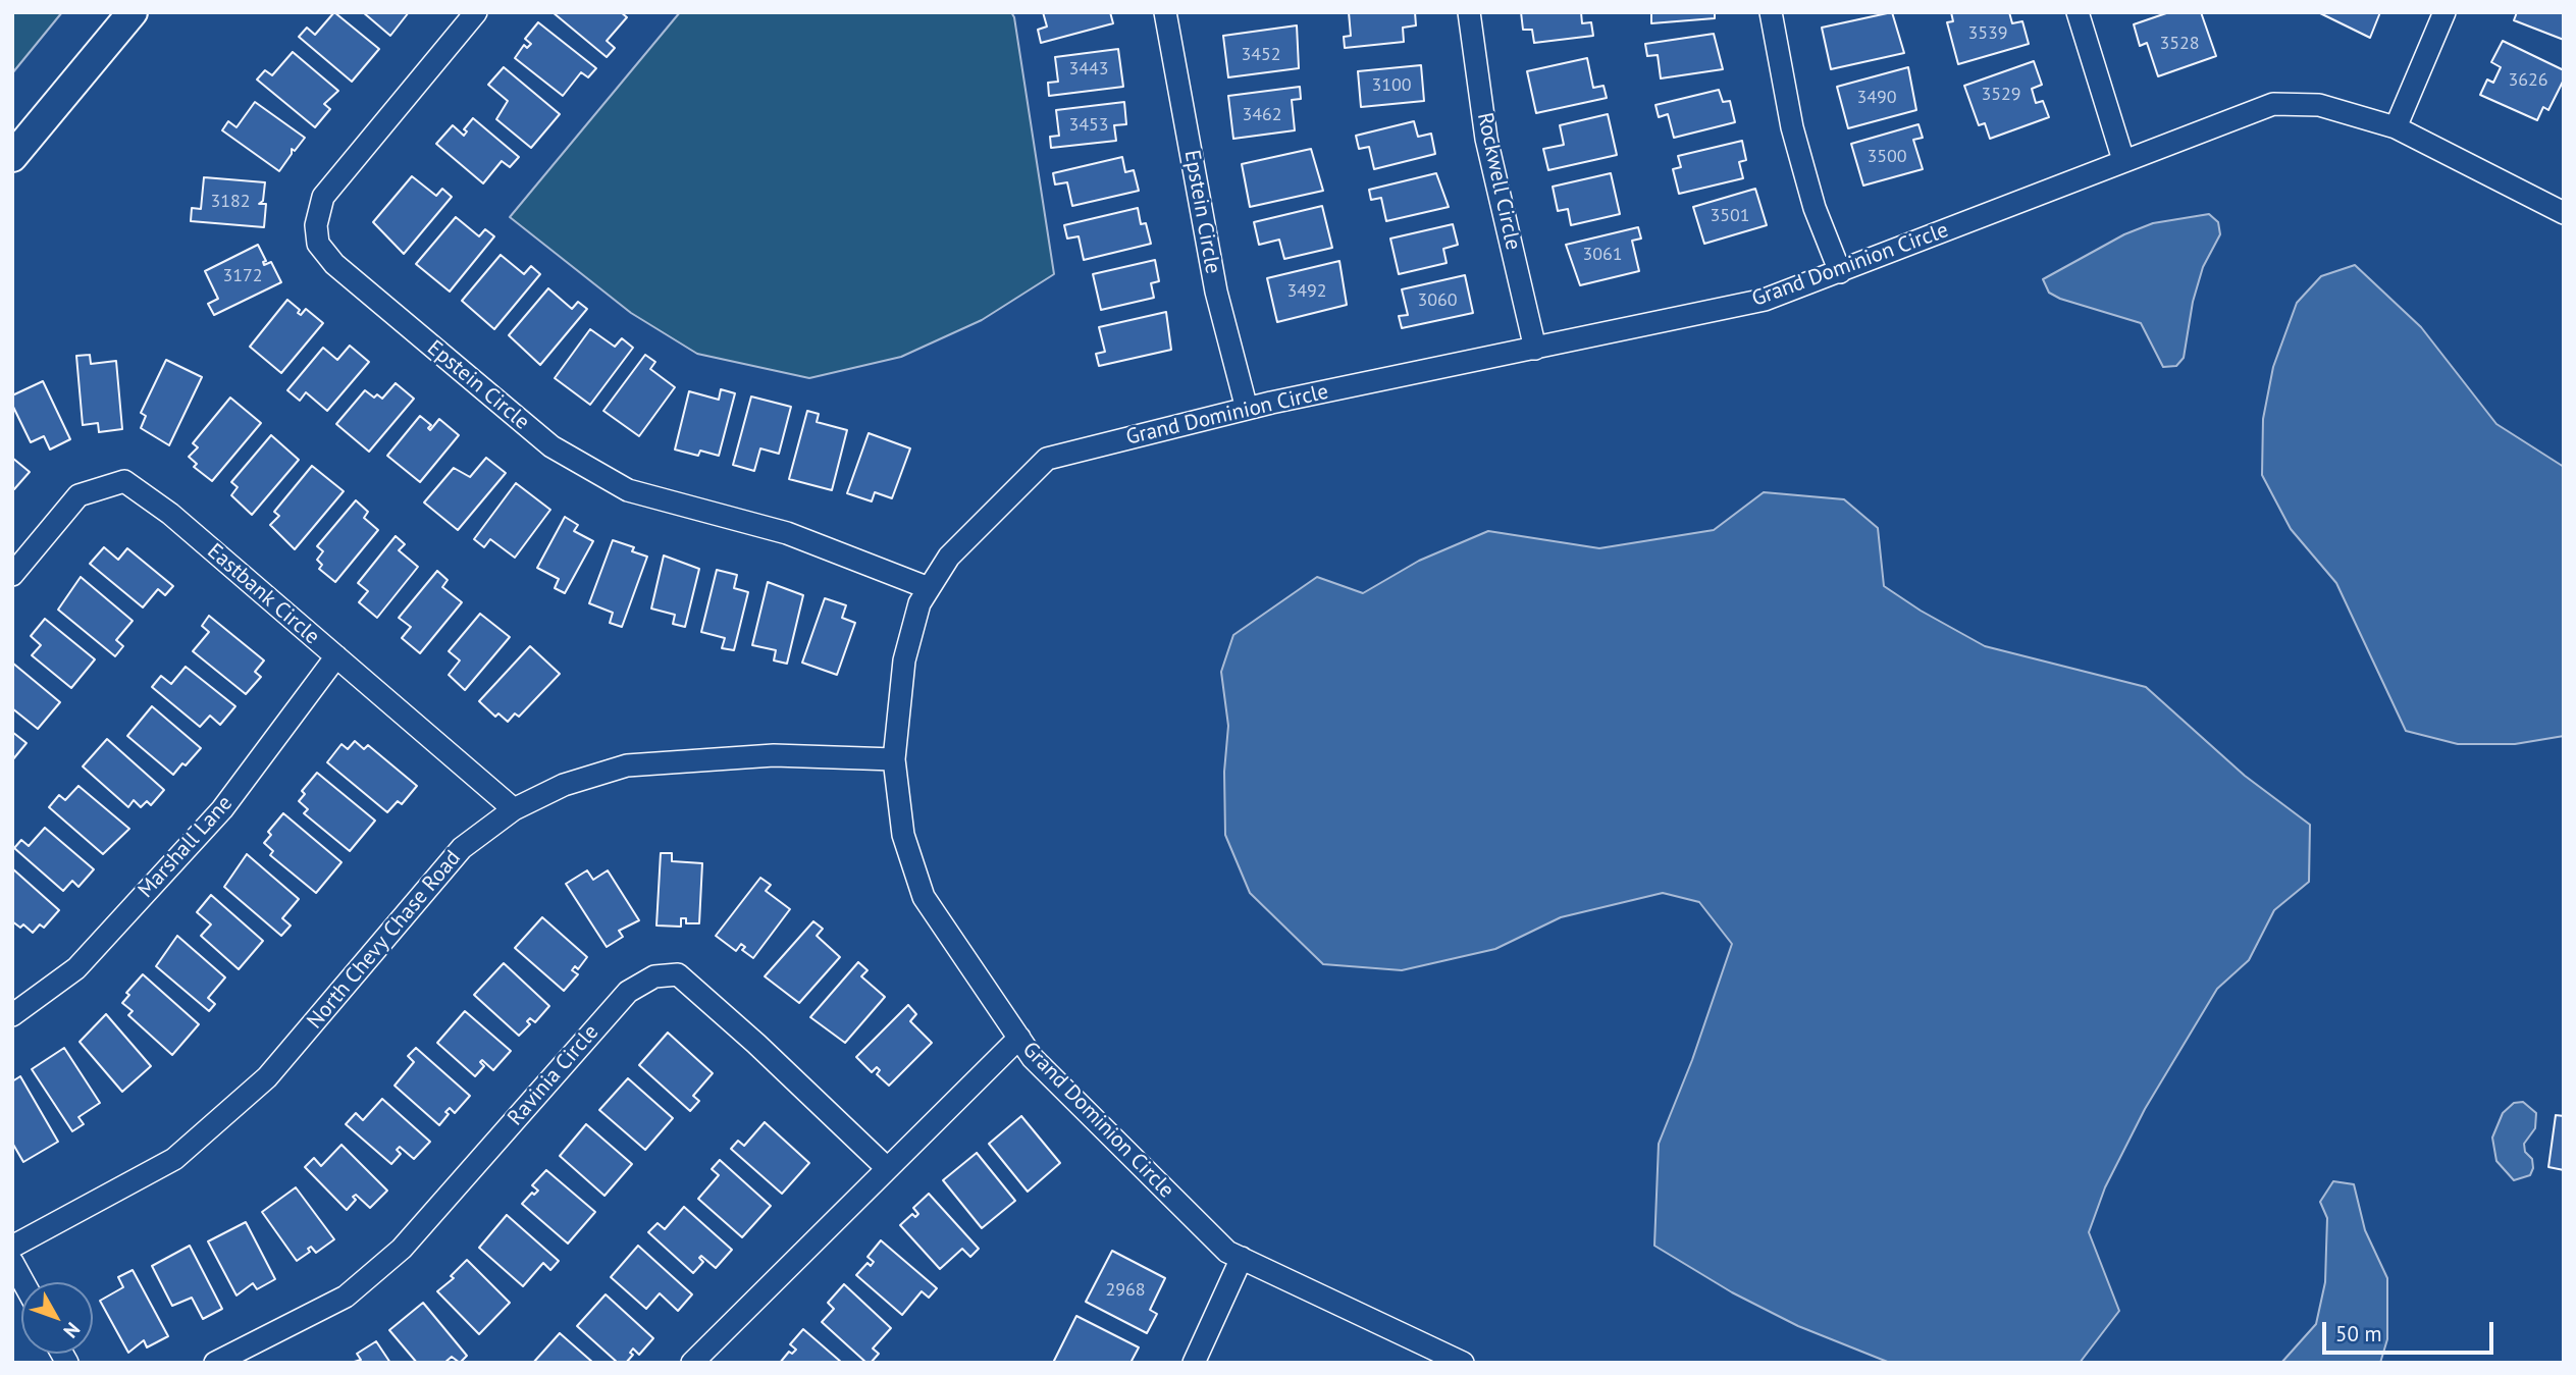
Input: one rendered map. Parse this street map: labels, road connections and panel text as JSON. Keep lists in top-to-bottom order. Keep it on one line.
{"streets":{"street":["Rockwell Circle","Epstein Circle","Grand Dominion Circle","Eastbank Circle","Marshall Lane","North Chevy Chase Road","Ravinia Circle"]},"crossings":[["Rockwell Circle","Grand Dominion Circle"],["Epstein Circle","Grand Dominion Circle"],["Grand Dominion Circle","North Chevy Chase Road"],["Eastbank Circle","Marshall Lane"],["Eastbank Circle","North Chevy Chase Road"]],"house_numbers":["3539","3528","3452","3443","3626","3100","3529","3490","3462","3453","3500","3182","3501","3061","3172","3492","3060","2968"],"scale_bar":"50 m","north":"bottom right"}
